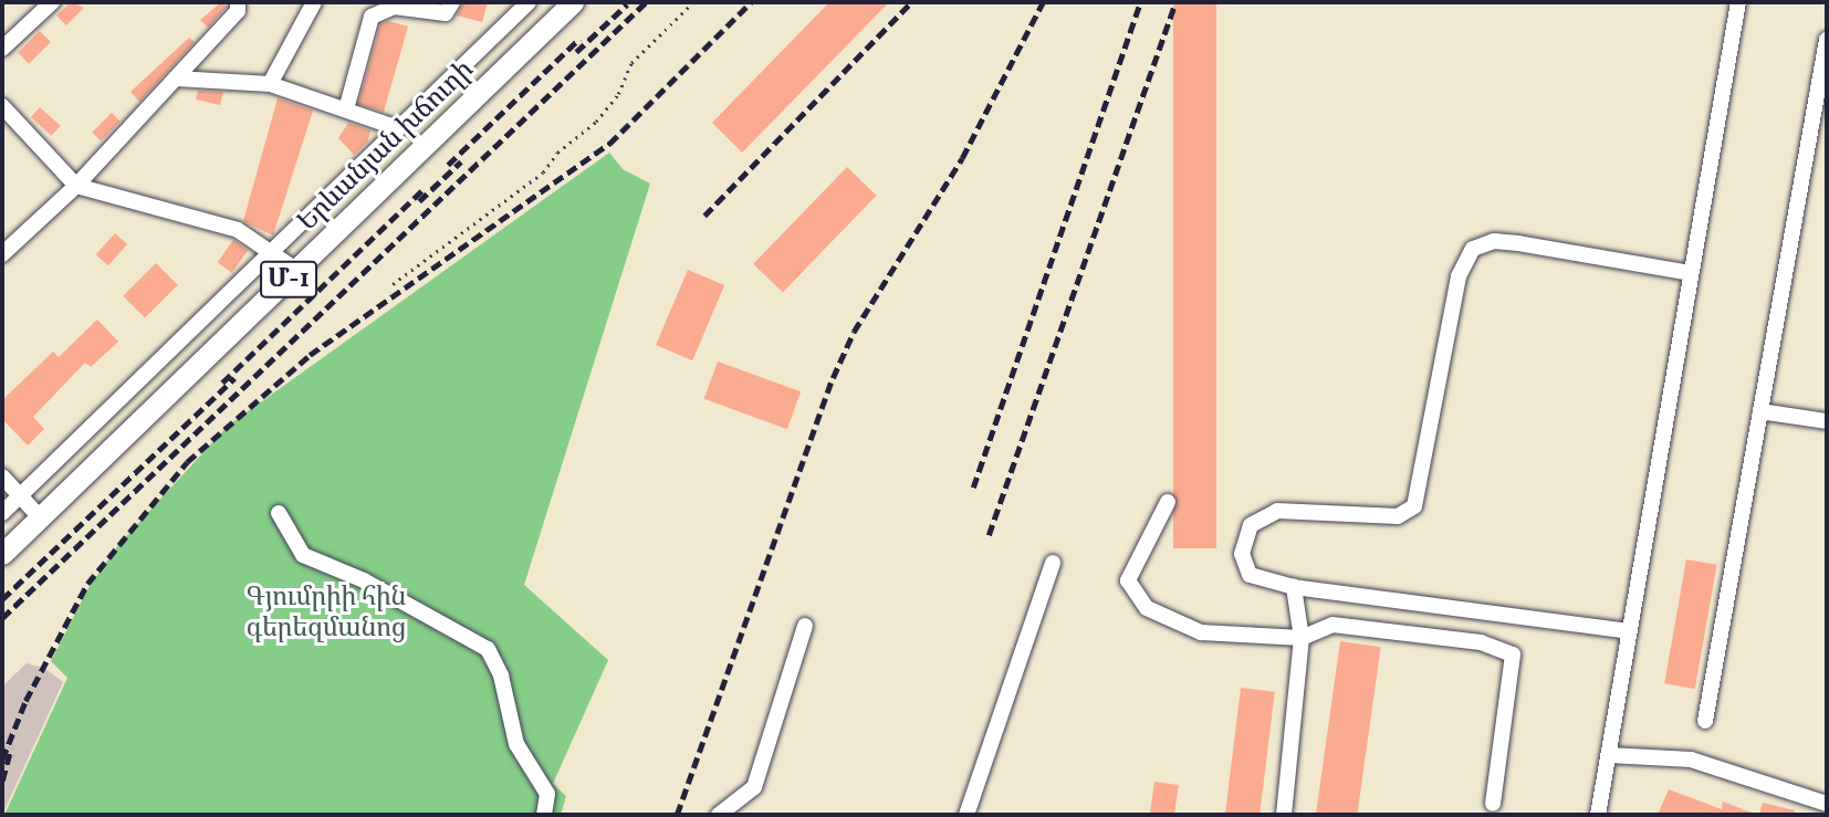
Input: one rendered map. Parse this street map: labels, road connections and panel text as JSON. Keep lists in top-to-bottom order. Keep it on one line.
{"streets":{"highway":["Երևանյան խճուղի","Մ-1"]},"parks":["Գյումրիի հին գերեզմանոց"]}
